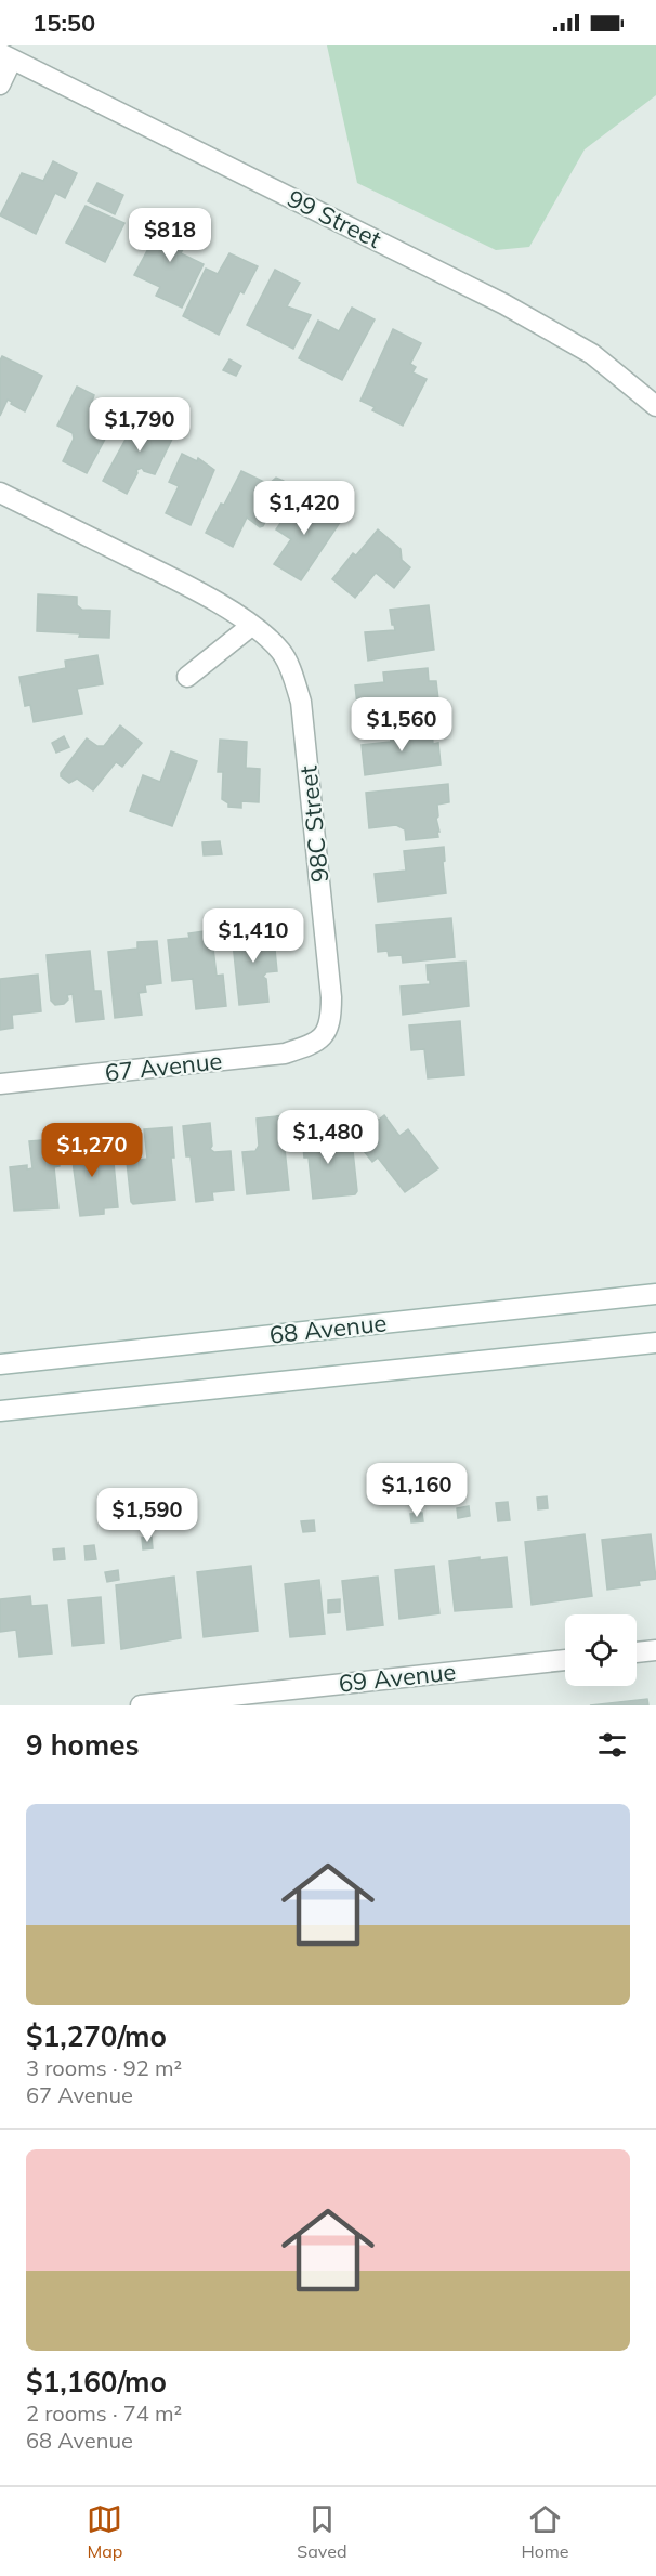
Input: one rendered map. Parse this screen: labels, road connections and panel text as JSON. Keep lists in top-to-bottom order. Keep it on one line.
{"streets":{"street":["99 Street","98C Street","67 Avenue","68 Avenue","69 Avenue"]},"crossings":[["98C Street","67 Avenue"]],"page":{"status":"15:50","price":["$818","$1,790","$1,420","$1,560","$1,410","$1,480","$1,270","$1,160","$1,590"],"heading":"9 homes","list":[{"name":"$1,270/mo","note":"3 rooms · 92 m² · 67 Avenue"},{"name":"$1,160/mo","note":"2 rooms · 74 m² · 68 Avenue"}],"tabs":["Map","Saved","Home"]}}
